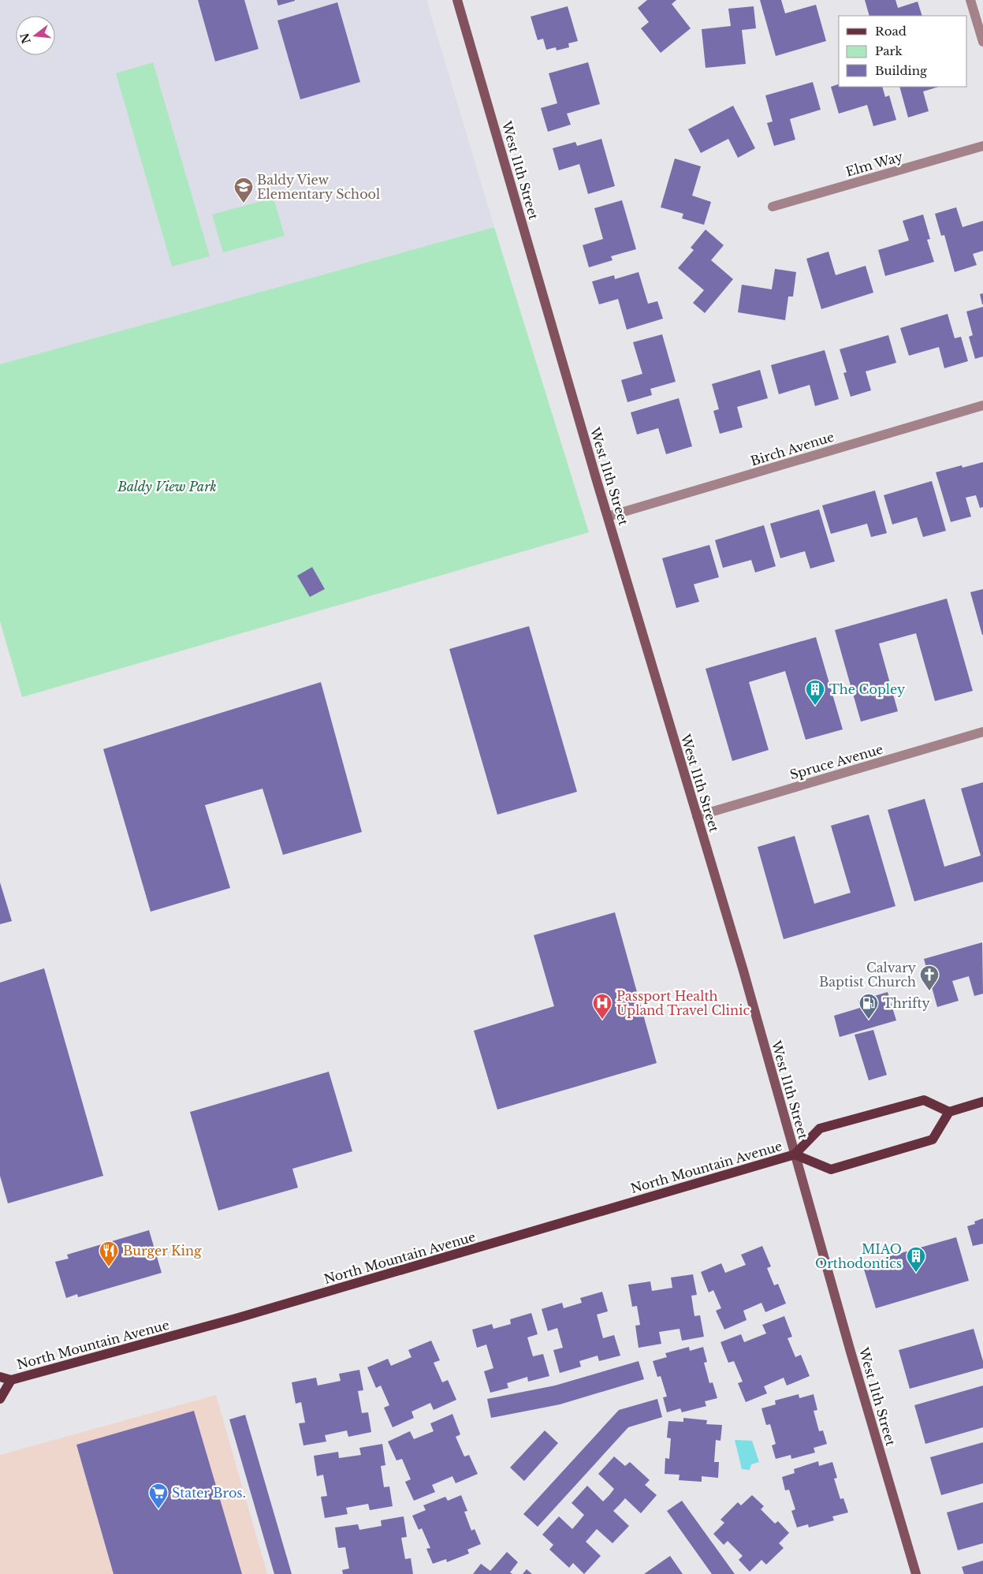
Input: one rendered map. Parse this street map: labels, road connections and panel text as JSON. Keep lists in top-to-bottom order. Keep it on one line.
{"streets":{"main road":["North Mountain Avenue"],"street":["Elm Way","West 11th Street","Birch Avenue","Spruce Avenue"]},"crossings":[["West 11th Street","Birch Avenue"],["West 11th Street","Spruce Avenue"],["West 11th Street","North Mountain Avenue"]],"parks":["Baldy View Park"],"places":{"school or university":["Baldy View Elementary School"],"building":["The Copley","MIAO Orthodontics"],"church":["Calvary Baptist Church"],"hospital":["Passport Health Upland Travel Clinic"],"fuel station":["Thrifty"],"restaurant":["Burger King"],"supermarket":["Stater Bros."]},"legend":["Road","Park","Building"],"north":"left"}
